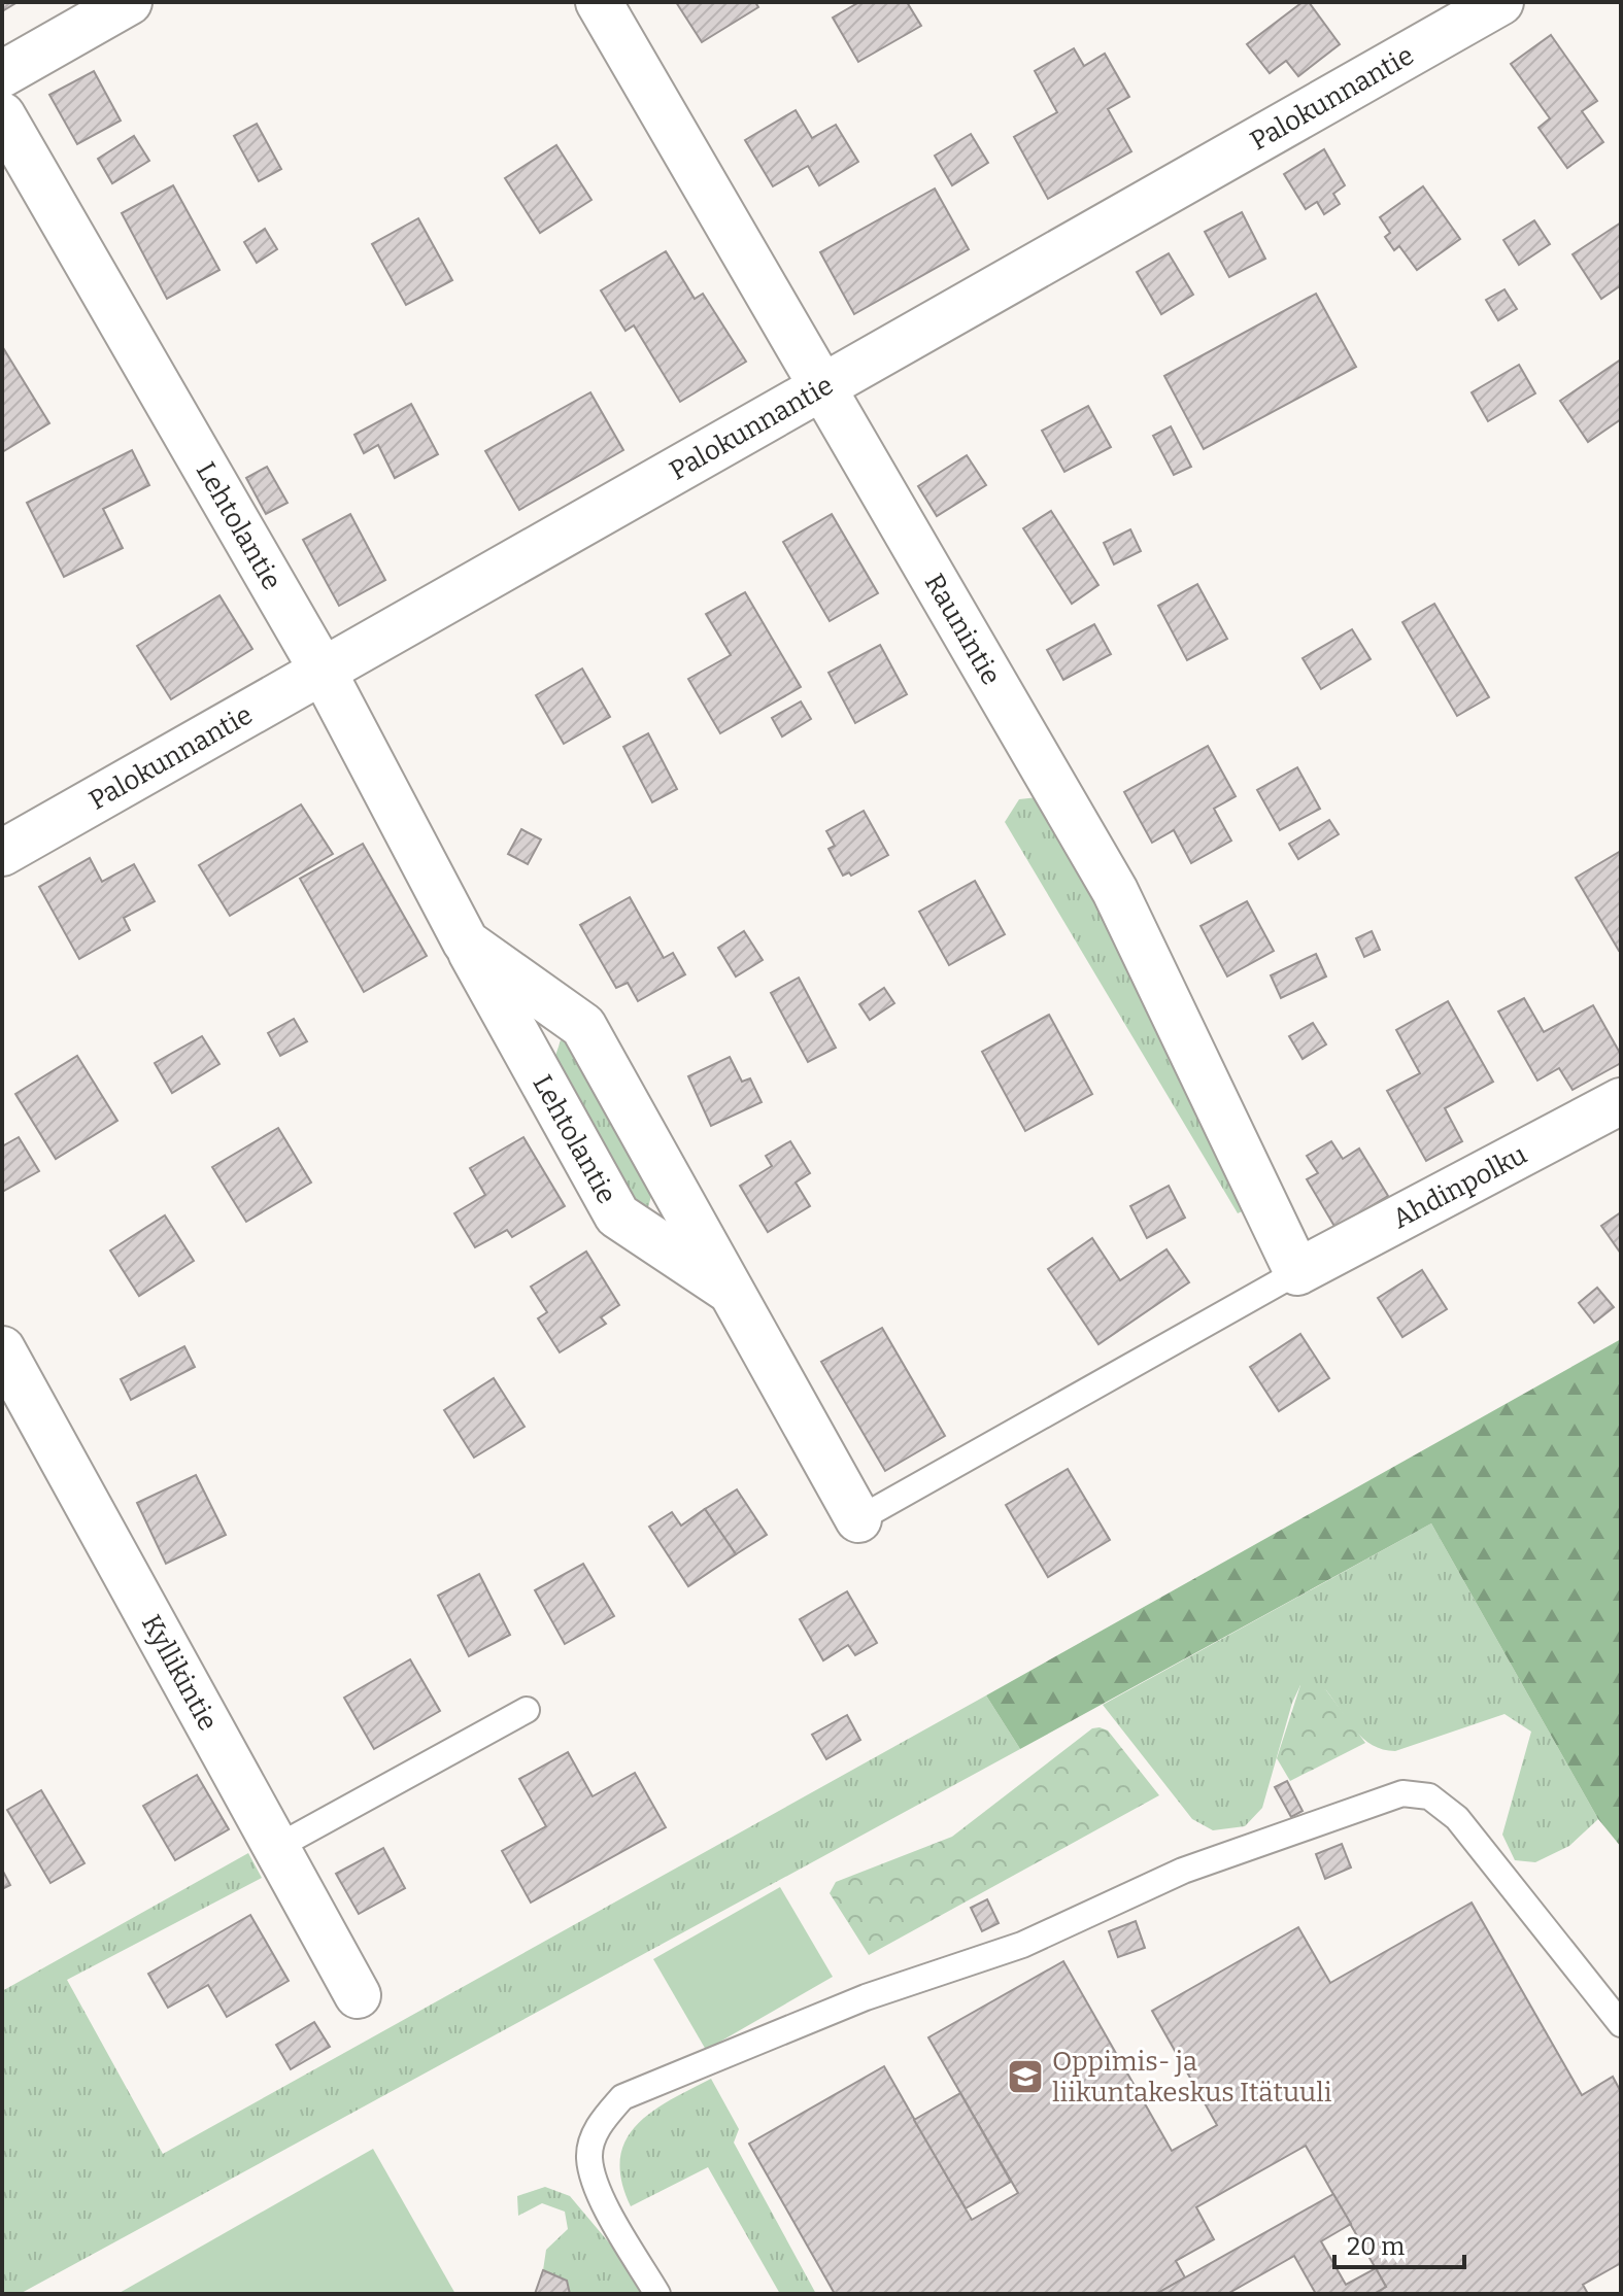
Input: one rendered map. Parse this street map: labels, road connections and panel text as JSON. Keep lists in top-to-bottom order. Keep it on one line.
{"streets":{"street":["Palokunnantie","Lehtolantie","Raunintie","Ahdinpolku","Kyllikintie"]},"crossings":[["Palokunnantie","Lehtolantie"],["Palokunnantie","Raunintie"],["Raunintie","Ahdinpolku"]],"places":{"school or university":["Oppimis- ja liikuntakeskus Itätuuli"]},"scale_bar":"20 m"}
